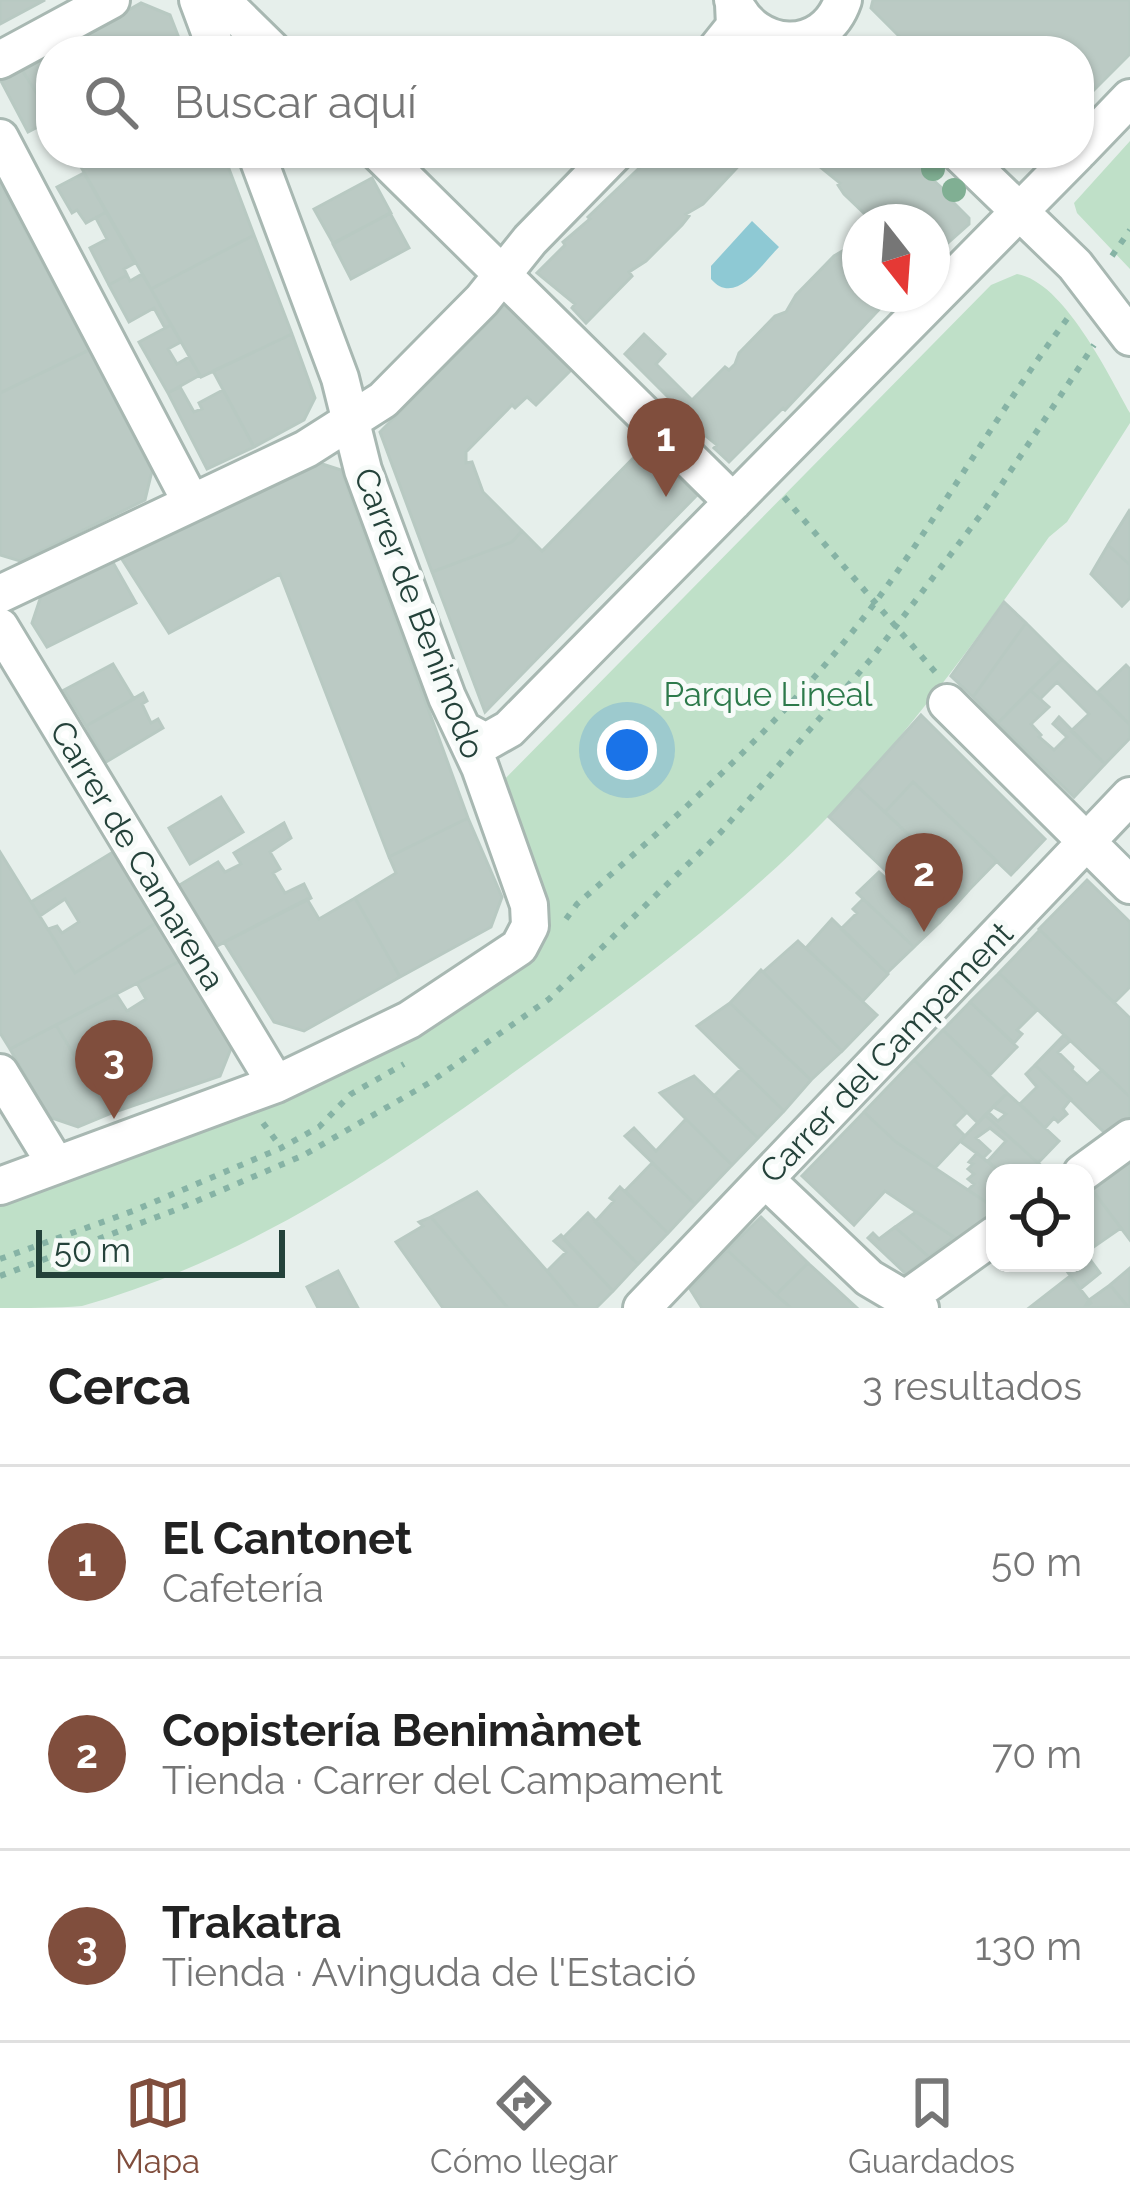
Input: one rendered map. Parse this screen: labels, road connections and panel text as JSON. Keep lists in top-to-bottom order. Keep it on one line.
{"streets":{"street":["Carrer de Benimodo","Carrer de Camarena","Carrer del Campament"]},"crossings":[["Carrer de Benimodo","Carrer de Camarena"]],"parks":["Parque Lineal"],"scale_bar":"50 m","north":"bottom","page":{"search":"Buscar aquí","pins":["1","2","3"],"scale":"50 m","heading":["Cerca","3 resultados"],"list":[{"mark":"1","name":"El Cantonet","note":"Cafetería","value":"50 m"},{"mark":"2","name":"Copistería Benimàmet","note":"Tienda · Carrer del Campament","value":"70 m"},{"mark":"3","name":"Trakatra","note":"Tienda · Avinguda de l'Estació","value":"130 m"}],"nav":["Mapa","Cómo llegar","Guardados"]}}
